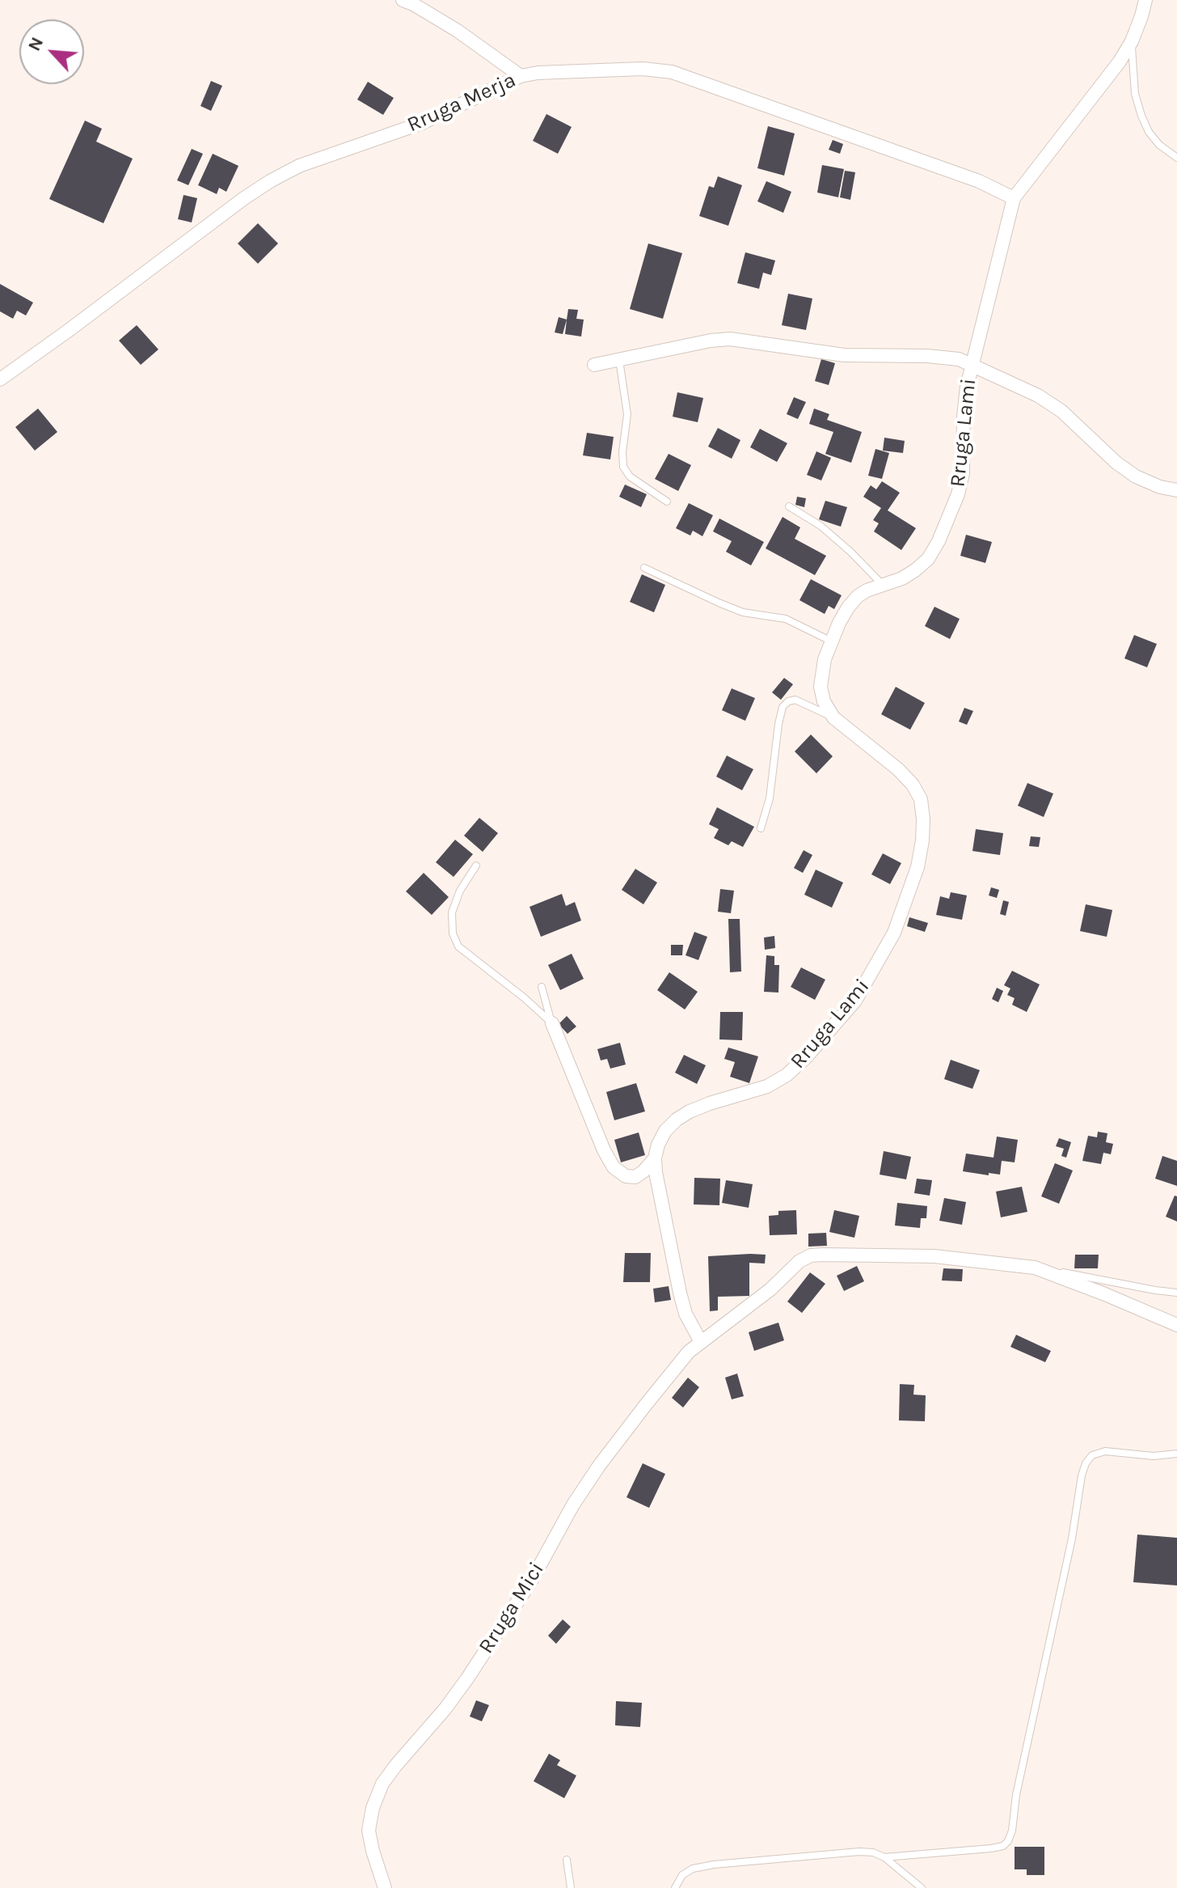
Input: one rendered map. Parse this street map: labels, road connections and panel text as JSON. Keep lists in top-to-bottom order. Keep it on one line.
{"streets":{"street":["Rruga Merja","Rruga Lami","Rruga Mici"]},"crossings":[["Rruga Merja","Rruga Lami"]],"north":"top left"}
